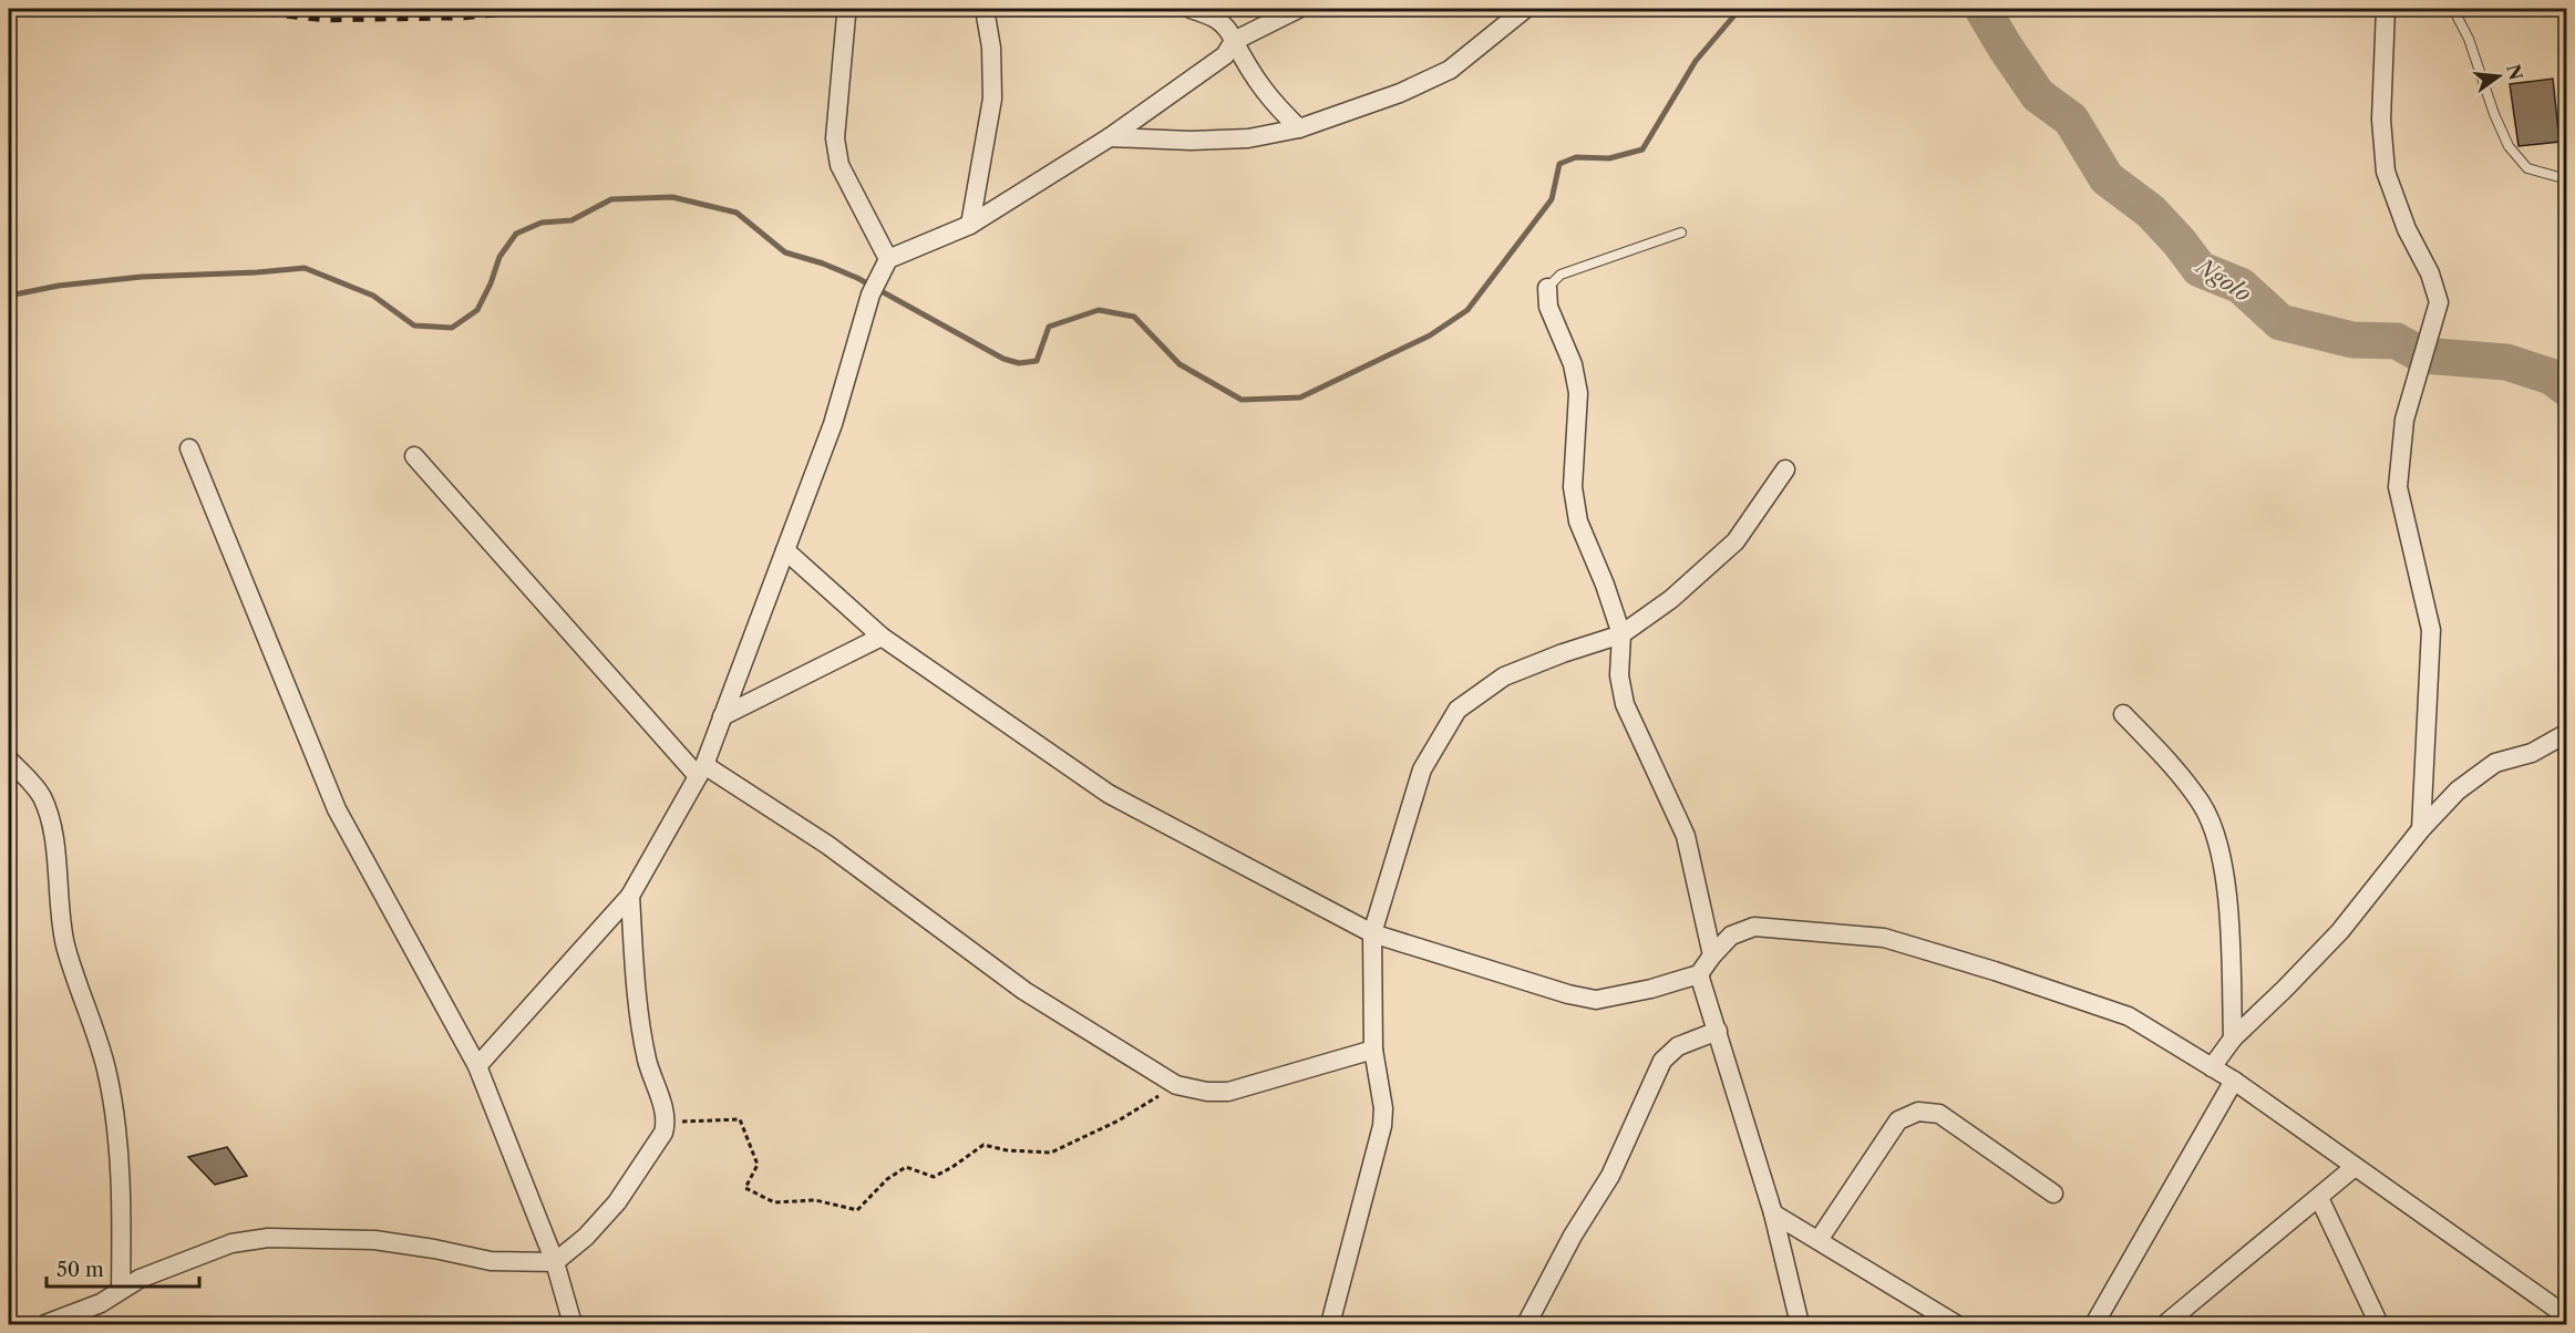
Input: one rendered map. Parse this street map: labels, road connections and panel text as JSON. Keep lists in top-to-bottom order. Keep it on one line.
{"water":["Ngolo"],"scale_bar":"50 m","north":"right"}
